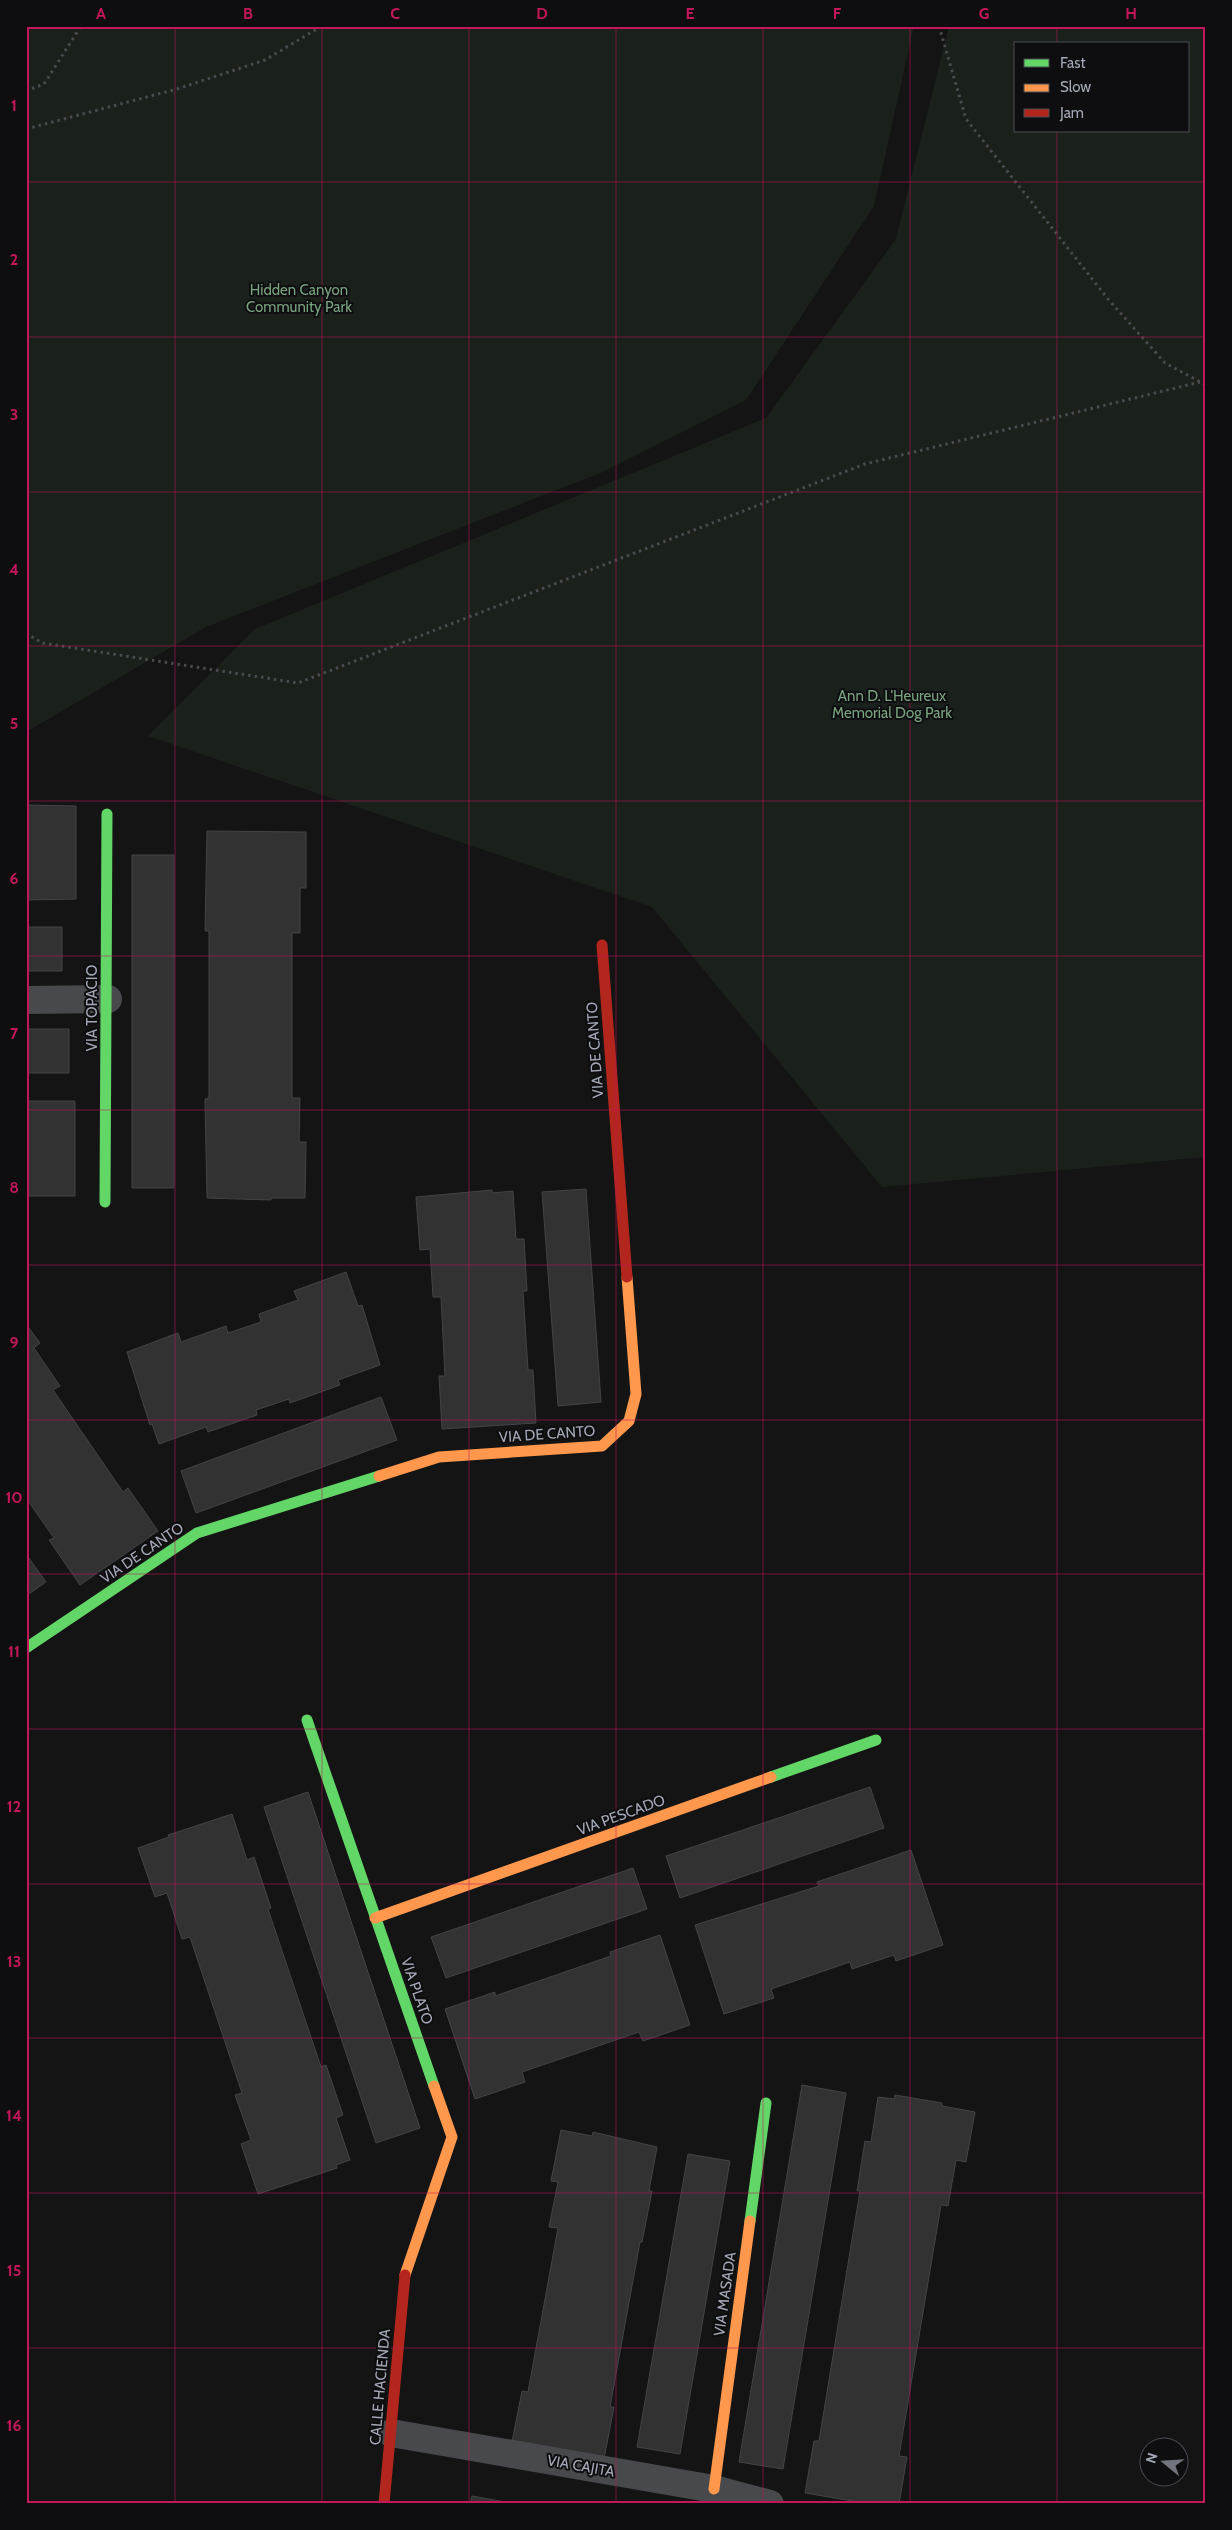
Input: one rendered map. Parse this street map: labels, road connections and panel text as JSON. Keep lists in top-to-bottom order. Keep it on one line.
{"streets":{"street":["VIA TOPACIO","VIA DE CANTO","VIA PESCADO","VIA PLATO","VIA MASADA","CALLE HACIENDA","VIA CAJITA"]},"crossings":[["VIA PESCADO","VIA PLATO"],["VIA PLATO","CALLE HACIENDA"],["VIA MASADA","VIA CAJITA"],["CALLE HACIENDA","VIA CAJITA"]],"parks":["Hidden Canyon Community Park","Ann D. L'Heureux Memorial Dog Park"],"legend":["Fast","Slow","Jam"],"north":"left","grid":{"columns":["A","B","C","D","E","F","G","H"],"rows":["1","2","3","4","5","6","7","8","9","10","11","12","13","14","15","16"]}}
